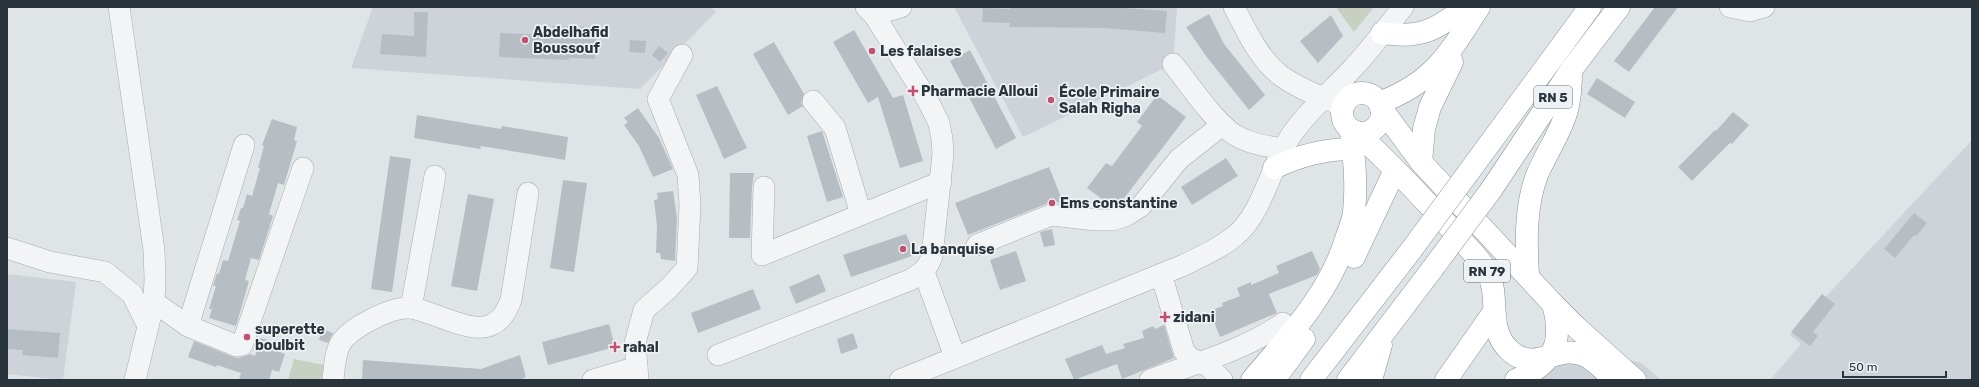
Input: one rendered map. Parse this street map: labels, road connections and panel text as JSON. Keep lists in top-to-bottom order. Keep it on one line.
{"streets":{"highway":["RN 5","RN 79"]},"places":{"other":["Abdelhafid Boussouf","Les falaises","École Primaire Salah Righa","Ems constantine","La banquise","superette boulbit"],"health":["Pharmacie Alloui","zidani","rahal"]},"scale_bar":"50 m"}
